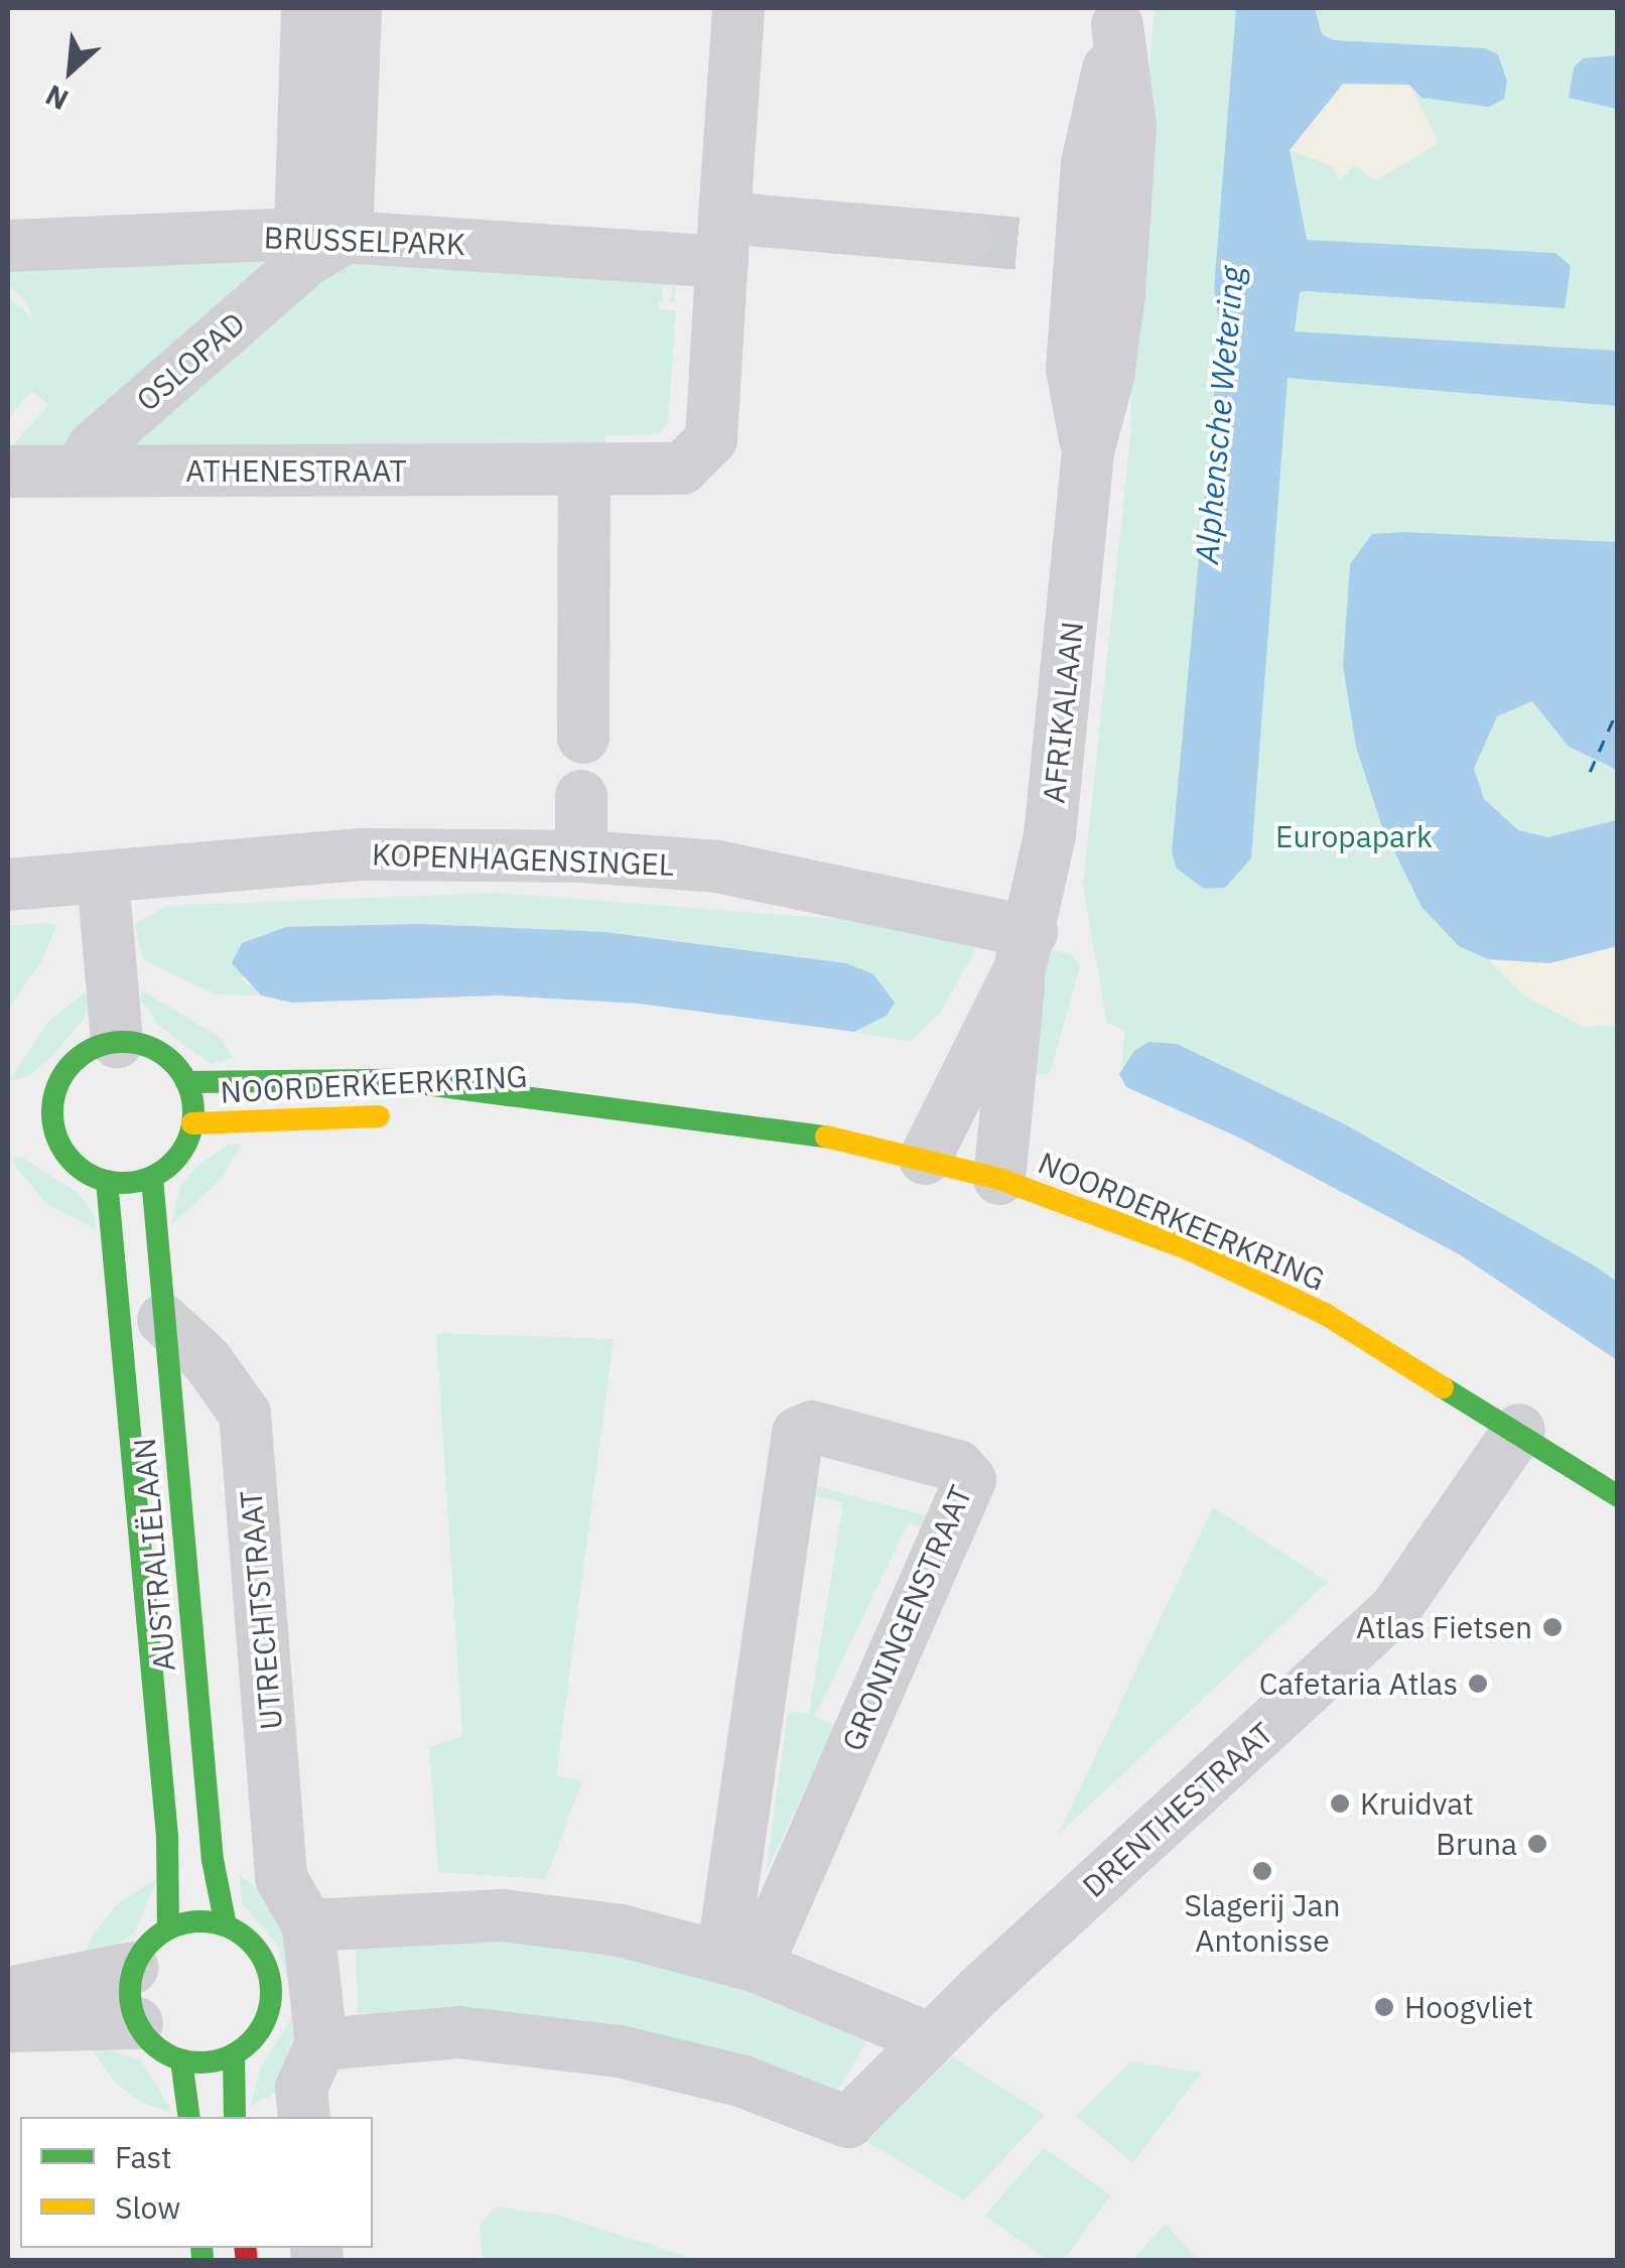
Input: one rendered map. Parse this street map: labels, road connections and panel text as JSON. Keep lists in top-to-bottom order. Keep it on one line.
{"streets":{"street":["BRUSSELPARK","OSLOPAD","ATHENESTRAAT","AFRIKALAAN","KOPENHAGENSINGEL","NOORDERKEERKRING","AUSTRALIËLAAN","UTRECHTSTRAAT","GRONINGENSTRAAT","DRENTHESTRAAT"]},"crossings":[["BRUSSELPARK","OSLOPAD"],["BRUSSELPARK","ATHENESTRAAT"],["OSLOPAD","ATHENESTRAAT"],["AFRIKALAAN","KOPENHAGENSINGEL"],["AFRIKALAAN","NOORDERKEERKRING"],["NOORDERKEERKRING","AUSTRALIËLAAN"],["NOORDERKEERKRING","DRENTHESTRAAT"],["AUSTRALIËLAAN","UTRECHTSTRAAT"]],"water":["Alphensche Wetering"],"parks":["Europapark"],"places":["Atlas Fietsen","Cafetaria Atlas","Kruidvat","Bruna","Slagerij Jan Antonisse","Hoogvliet"],"legend":["Fast","Slow"],"north":"bottom left"}
